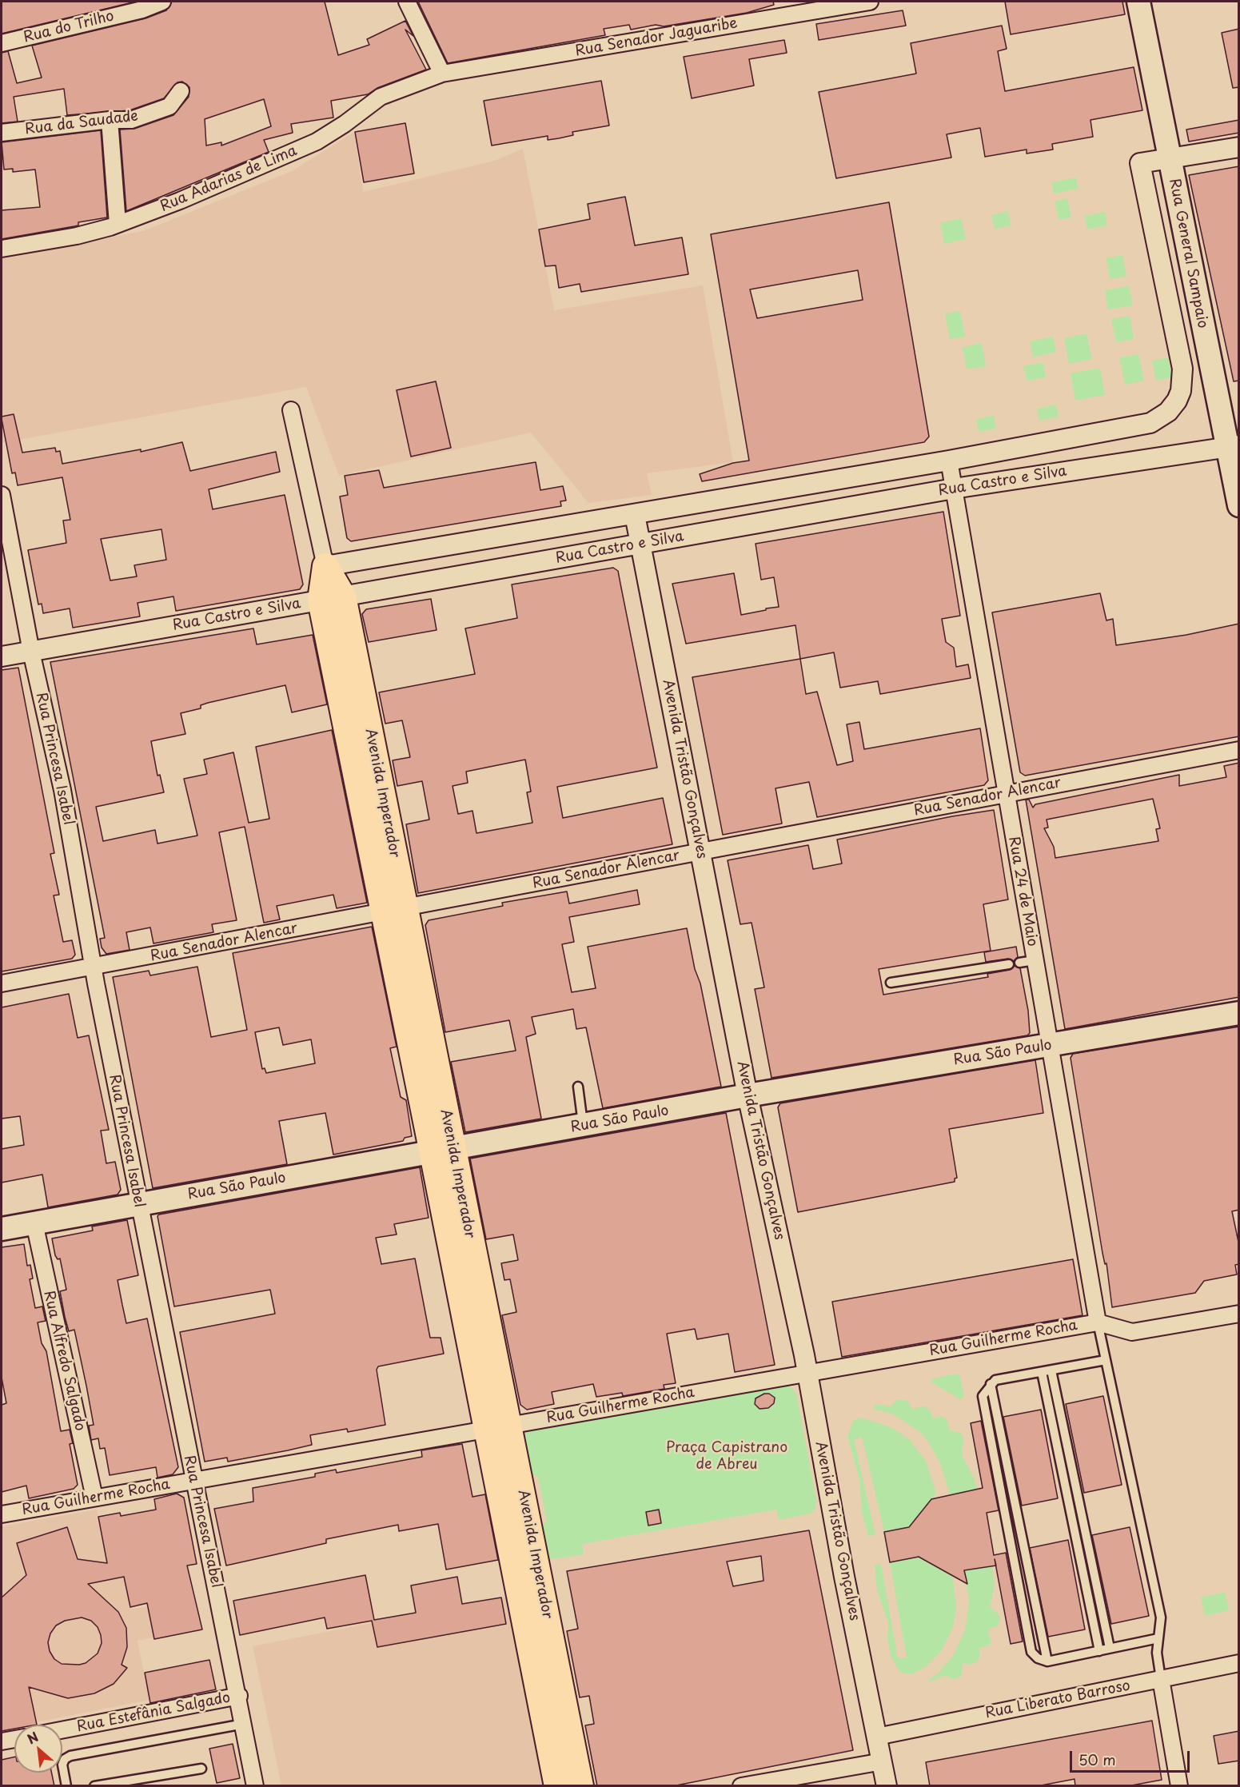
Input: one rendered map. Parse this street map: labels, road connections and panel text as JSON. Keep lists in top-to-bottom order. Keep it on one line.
{"streets":{"main road":["Rua General Sampaio","Avenida Imperador","Rua São Paulo"],"street":["Rua do Trilho","Rua Senador Jaguaribe","Rua da Saudade","Rua Adarias de Lima","Rua Castro e Silva","Rua Princesa Isabel","Avenida Tristão Gonçalves","Rua Senador Alencar","Rua 24 de Maio","Rua Guilherme Rocha","Rua Alfredo Salgado","Rua Liberato Barroso","Rua Estefânia Salgado"]},"crossings":[["Rua Senador Jaguaribe","Rua Adarias de Lima"],["Rua General Sampaio","Rua Castro e Silva"],["Rua Castro e Silva","Rua Princesa Isabel"],["Rua Castro e Silva","Avenida Tristão Gonçalves"],["Rua Castro e Silva","Avenida Imperador"],["Rua Castro e Silva","Rua 24 de Maio"],["Rua Princesa Isabel","Rua Senador Alencar"],["Rua Princesa Isabel","Rua São Paulo"],["Rua Princesa Isabel","Rua Guilherme Rocha"],["Rua Princesa Isabel","Rua Estefânia Salgado"],["Avenida Tristão Gonçalves","Rua Senador Alencar"],["Avenida Tristão Gonçalves","Rua São Paulo"],["Avenida Tristão Gonçalves","Rua Guilherme Rocha"],["Avenida Tristão Gonçalves","Rua Liberato Barroso"],["Avenida Imperador","Rua Senador Alencar"],["Avenida Imperador","Rua São Paulo"],["Avenida Imperador","Rua Guilherme Rocha"],["Rua Senador Alencar","Rua 24 de Maio"],["Rua 24 de Maio","Rua São Paulo"],["Rua 24 de Maio","Rua Guilherme Rocha"],["Rua São Paulo","Rua Alfredo Salgado"],["Rua Guilherme Rocha","Rua Alfredo Salgado"]],"parks":["Praça Capistrano de Abreu"],"scale_bar":"50 m","north":"top left"}
